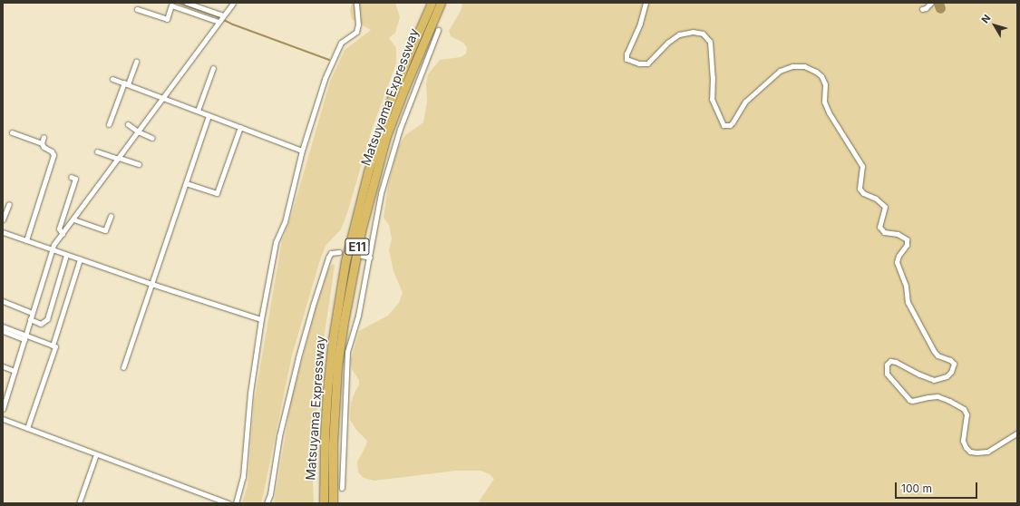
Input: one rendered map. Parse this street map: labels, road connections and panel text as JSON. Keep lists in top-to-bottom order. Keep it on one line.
{"streets":{"highway":["Matsuyama Expressway","E11"]},"scale_bar":"100 m","north":"top left"}
